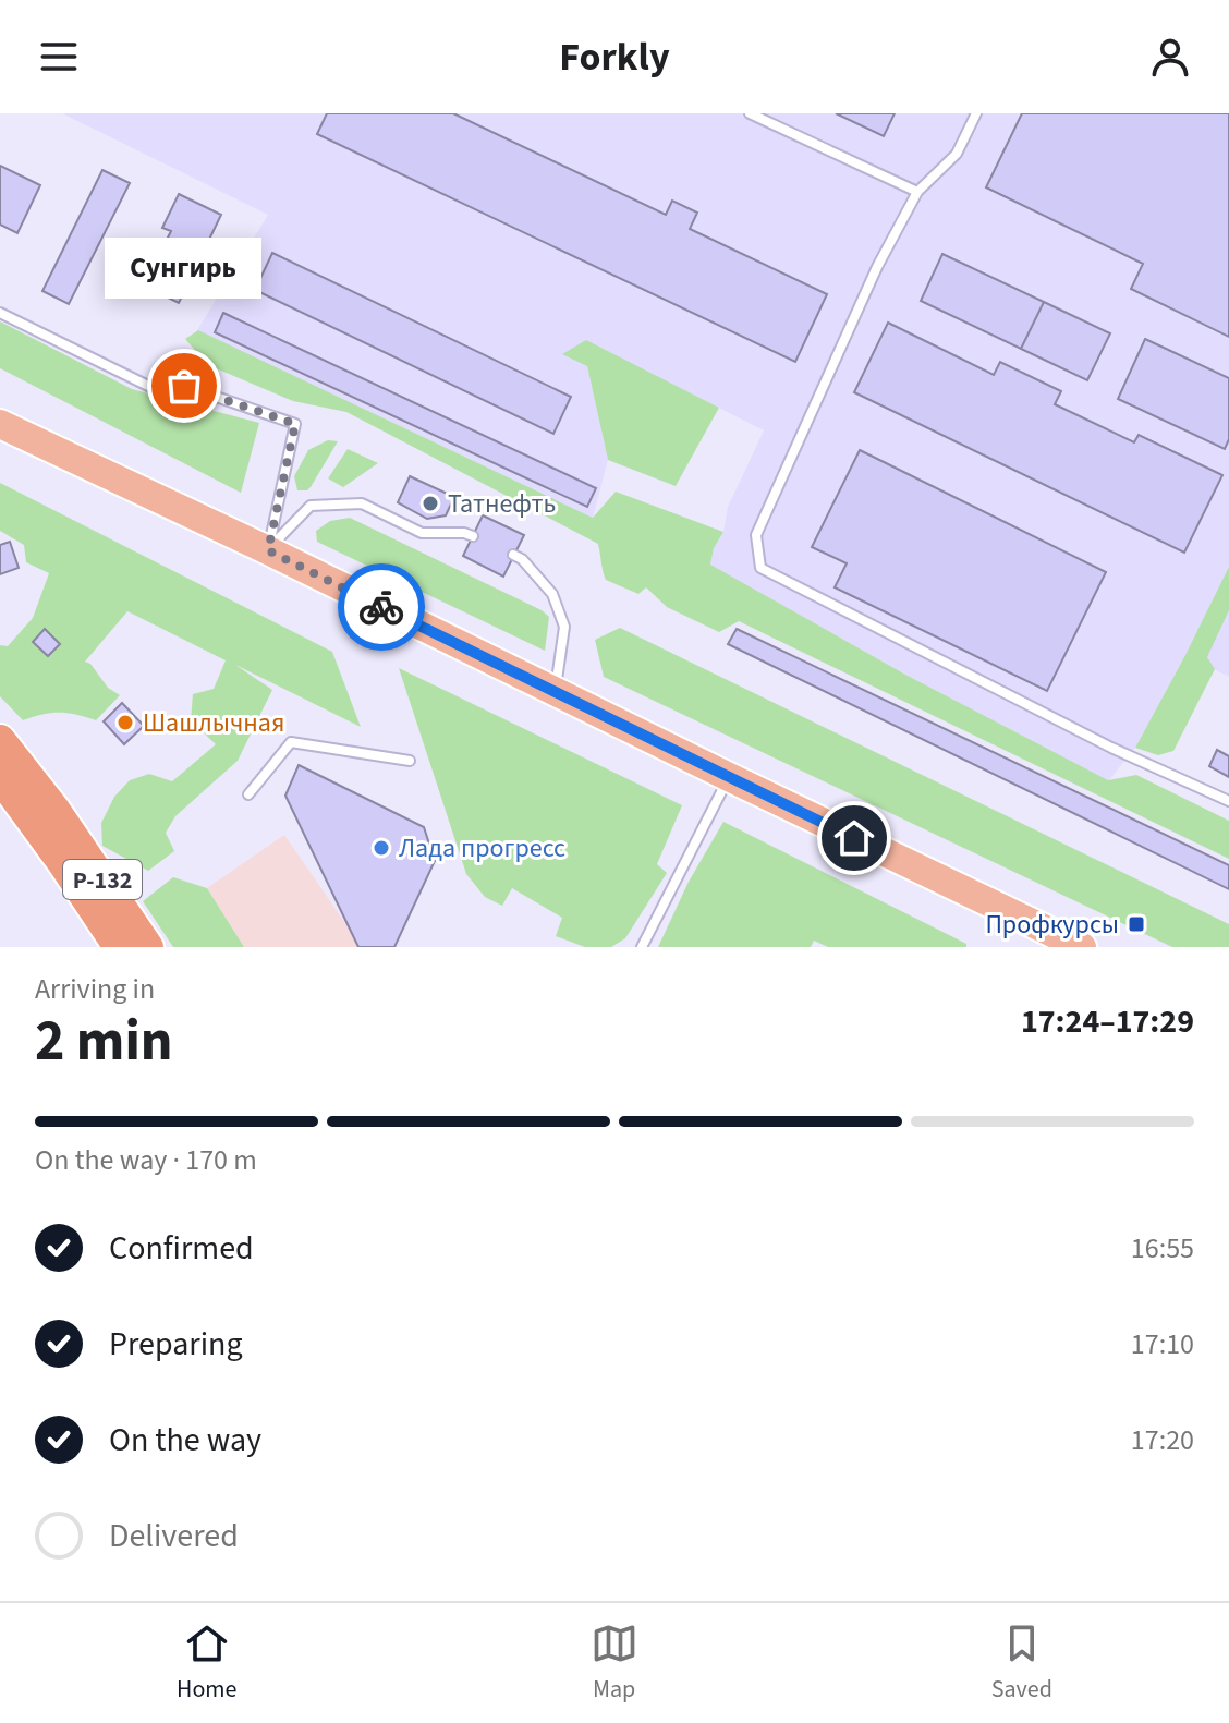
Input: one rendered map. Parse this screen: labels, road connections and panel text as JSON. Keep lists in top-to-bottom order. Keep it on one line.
{"streets":{"highway":["Р-132"]},"places":{"other":["Сунгирь","Татнефть","Шашлычная","Лада прогресс"],"transit":["Профкурсы"]},"page":{"header":"Forkly","bubble":"Сунгирь","heading":["2 min","Arriving in","17:24–17:29"],"bar":"On the way · 170 m","list":[["Confirmed","16:55"],["Preparing","17:10"],["On the way","17:20"],"Delivered"],"tabs":["Home","Map","Saved"]}}
